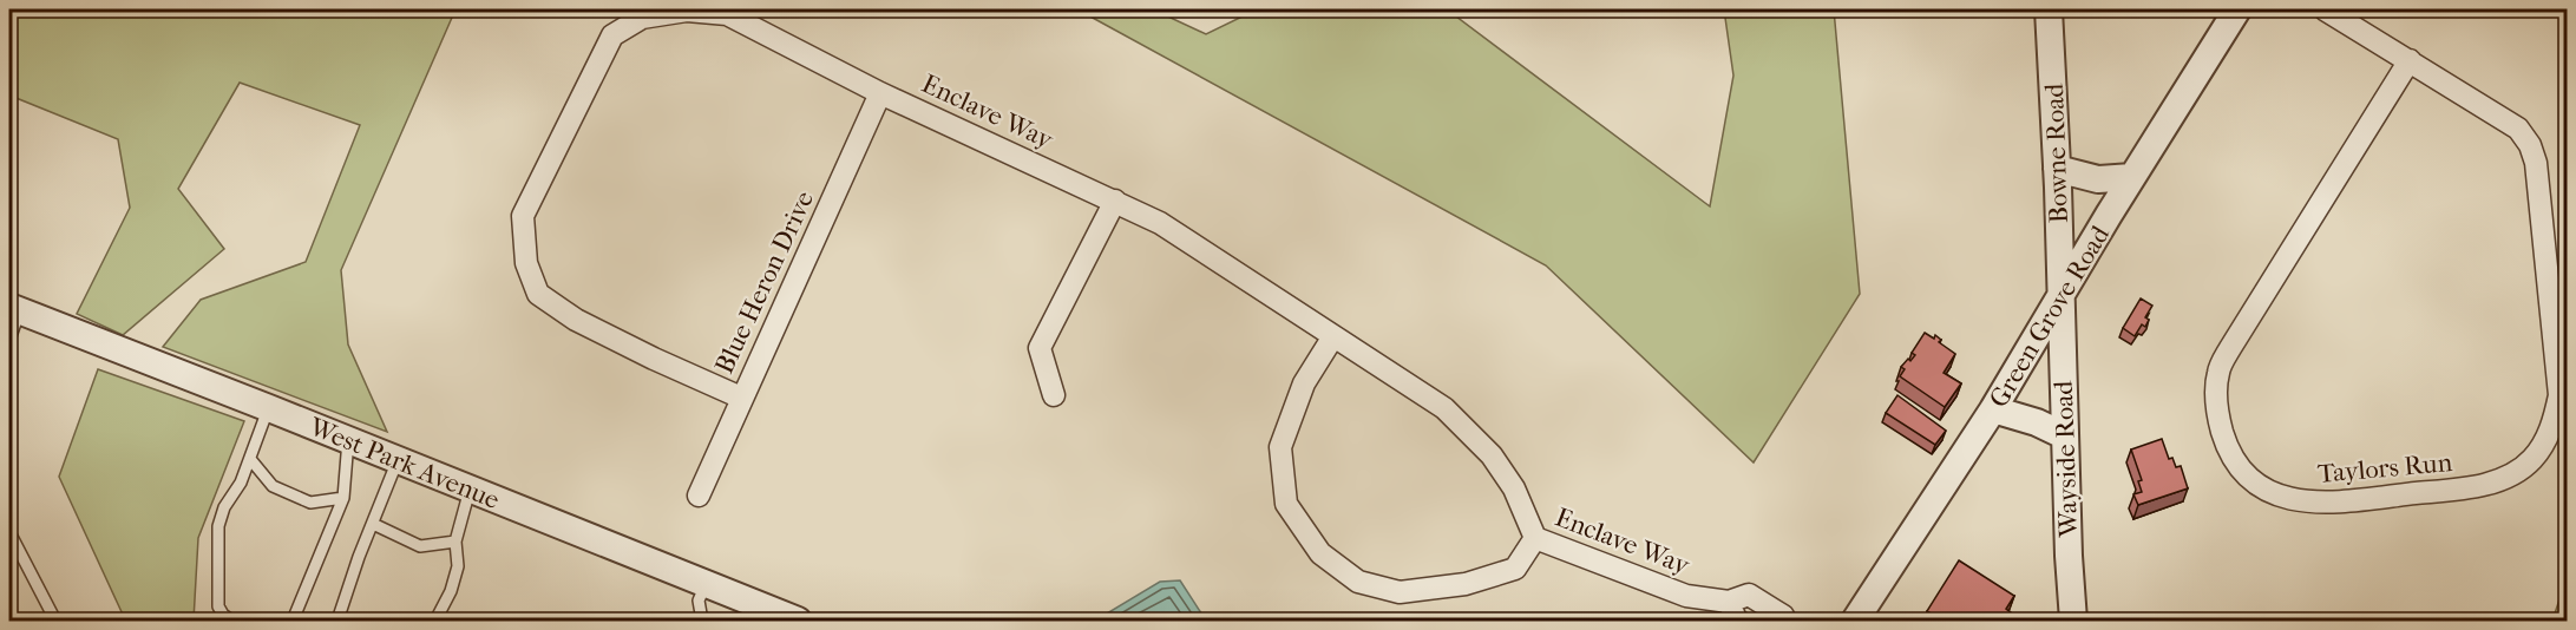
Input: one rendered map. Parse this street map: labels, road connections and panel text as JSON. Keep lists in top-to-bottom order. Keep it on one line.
{"streets":{"street":["Enclave Way","Bowne Road","Blue Heron Drive","Green Grove Road","Wayside Road","West Park Avenue","Taylors Run"]},"crossings":[["Enclave Way","Blue Heron Drive"],["Bowne Road","Green Grove Road"],["Bowne Road","Wayside Road"],["Green Grove Road","Wayside Road"]]}
